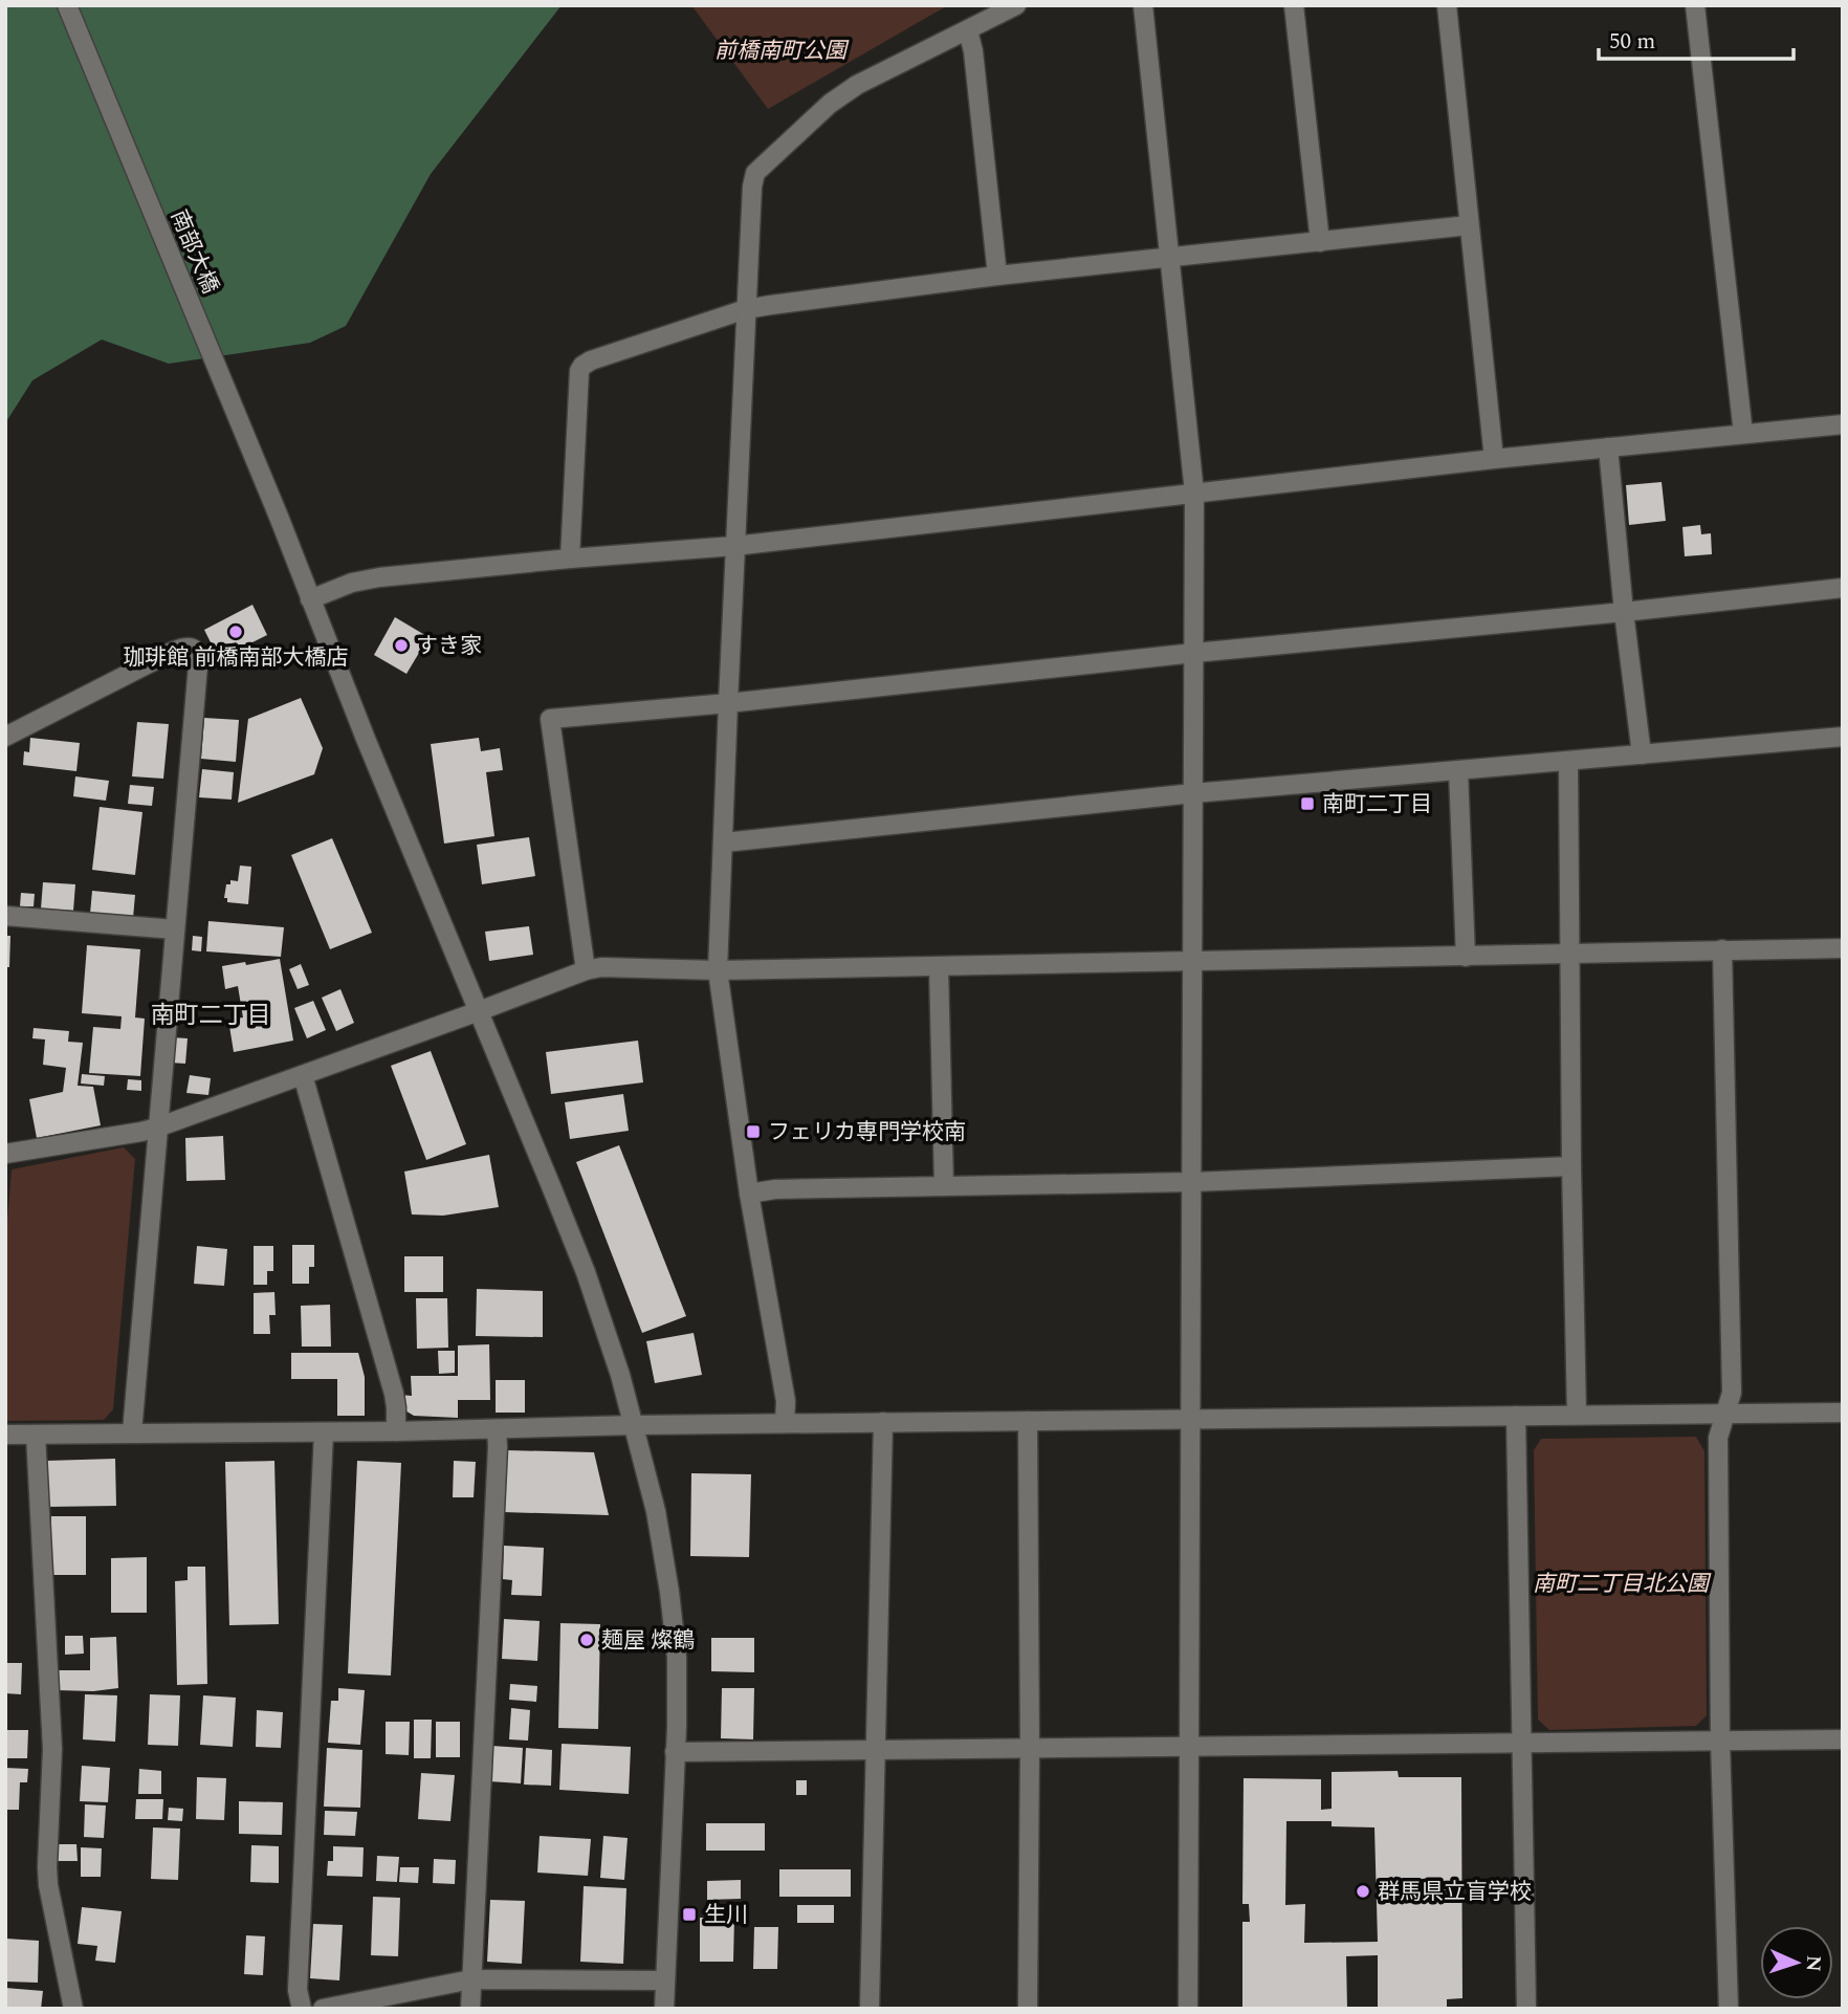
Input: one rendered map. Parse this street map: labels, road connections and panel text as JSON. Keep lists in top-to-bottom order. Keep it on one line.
{"streets":{"street":["南部大橋"]},"districts":["南町二丁目"],"parks":["前橋南町公園","南町二丁目北公園"],"places":{"other":["珈琲館 前橋南部大橋店","すき家","麺屋 燦鶴","群馬県立盲学校"],"transit":["南町二丁目","フェリカ専門学校南","生川"]},"scale_bar":"50 m","north":"right"}
